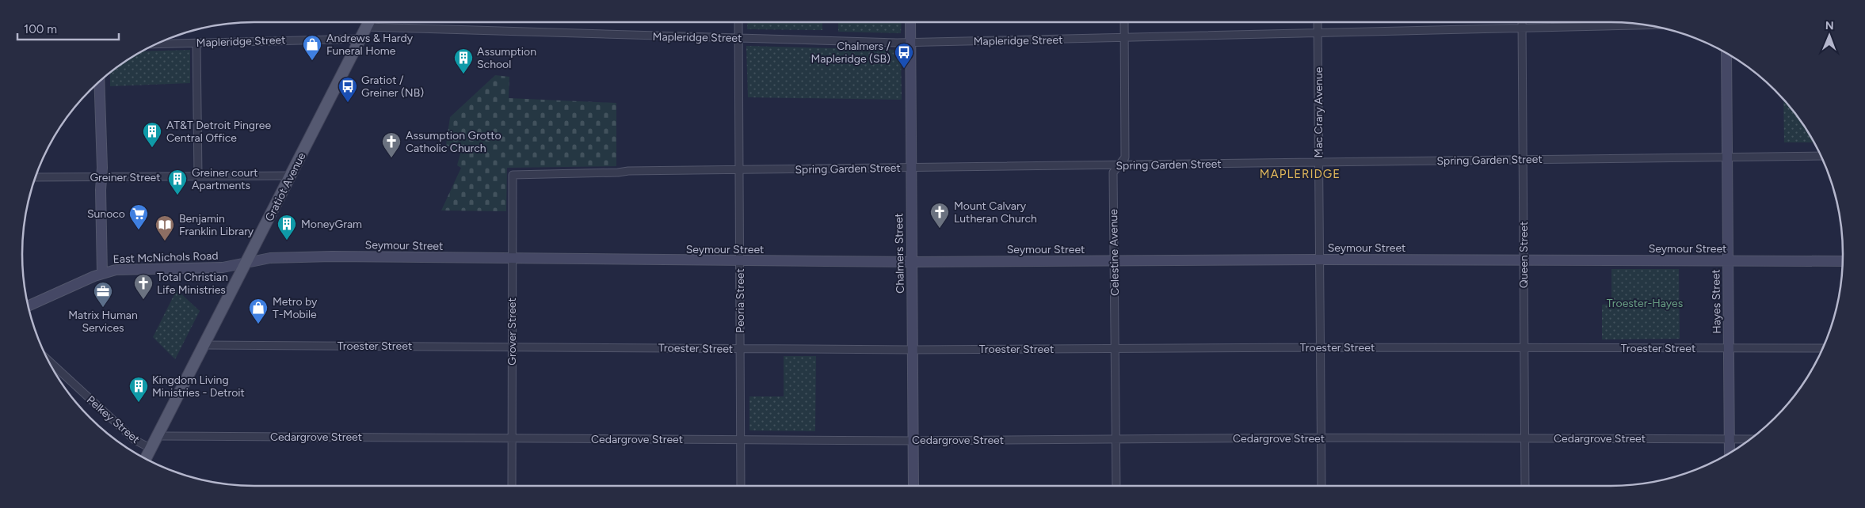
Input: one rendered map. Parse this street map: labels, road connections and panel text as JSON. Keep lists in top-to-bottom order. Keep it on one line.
{"streets":{"main road":["Gratiot Avenue"],"street":["Mapleridge Street","Mac Crary Avenue","Spring Garden Street","Greiner Street","Seymour Street","Celestine Avenue","Chalmers Street","Queen Street","East McNichols Road","Peoria Street","Hayes Street","Grover Street","Troester Street","Pelkey Street","Cedargrove Street"]},"crossings":[["Mapleridge Street","Mac Crary Avenue"],["Mapleridge Street","Gratiot Avenue"],["Mapleridge Street","Celestine Avenue"],["Mapleridge Street","Chalmers Street"],["Mapleridge Street","Queen Street"],["Mapleridge Street","Peoria Street"],["Mac Crary Avenue","Spring Garden Street"],["Mac Crary Avenue","Seymour Street"],["Mac Crary Avenue","Troester Street"],["Mac Crary Avenue","Cedargrove Street"],["Spring Garden Street","Celestine Avenue"],["Spring Garden Street","Chalmers Street"],["Spring Garden Street","Queen Street"],["Spring Garden Street","Peoria Street"],["Spring Garden Street","Hayes Street"],["Spring Garden Street","Grover Street"],["Greiner Street","Gratiot Avenue"],["Gratiot Avenue","Seymour Street"],["Gratiot Avenue","East McNichols Road"],["Gratiot Avenue","Troester Street"],["Gratiot Avenue","Pelkey Street"],["Gratiot Avenue","Cedargrove Street"],["Seymour Street","Celestine Avenue"],["Seymour Street","Chalmers Street"],["Seymour Street","Queen Street"],["Seymour Street","East McNichols Road"],["Seymour Street","Peoria Street"],["Seymour Street","Hayes Street"],["Seymour Street","Grover Street"],["Celestine Avenue","Troester Street"],["Celestine Avenue","Cedargrove Street"],["Chalmers Street","Troester Street"],["Chalmers Street","Cedargrove Street"],["Queen Street","Troester Street"],["Queen Street","Cedargrove Street"],["Peoria Street","Troester Street"],["Peoria Street","Cedargrove Street"],["Hayes Street","Troester Street"],["Hayes Street","Cedargrove Street"],["Grover Street","Troester Street"],["Grover Street","Cedargrove Street"]],"districts":["MAPLERIDGE"],"parks":["Troester-Hayes"],"places":{"shop":["Andrews & Hardy Funeral Home","Metro by T-Mobile"],"bus stop":["Chalmers / Mapleridge (SB)","Gratiot / Greiner (NB)"],"building":["Assumption School","AT&T Detroit Pingree Central Office","Greiner court Apartments","MoneyGram","Kingdom Living Ministries - Detroit"],"church":["Assumption Grotto Catholic Church","Mount Calvary Lutheran Church","Total Christian Life Ministries"],"supermarket":["Sunoco"],"library":["Benjamin Franklin Library"],"office":["Matrix Human Services"]},"scale_bar":"100 m","north":"top"}
